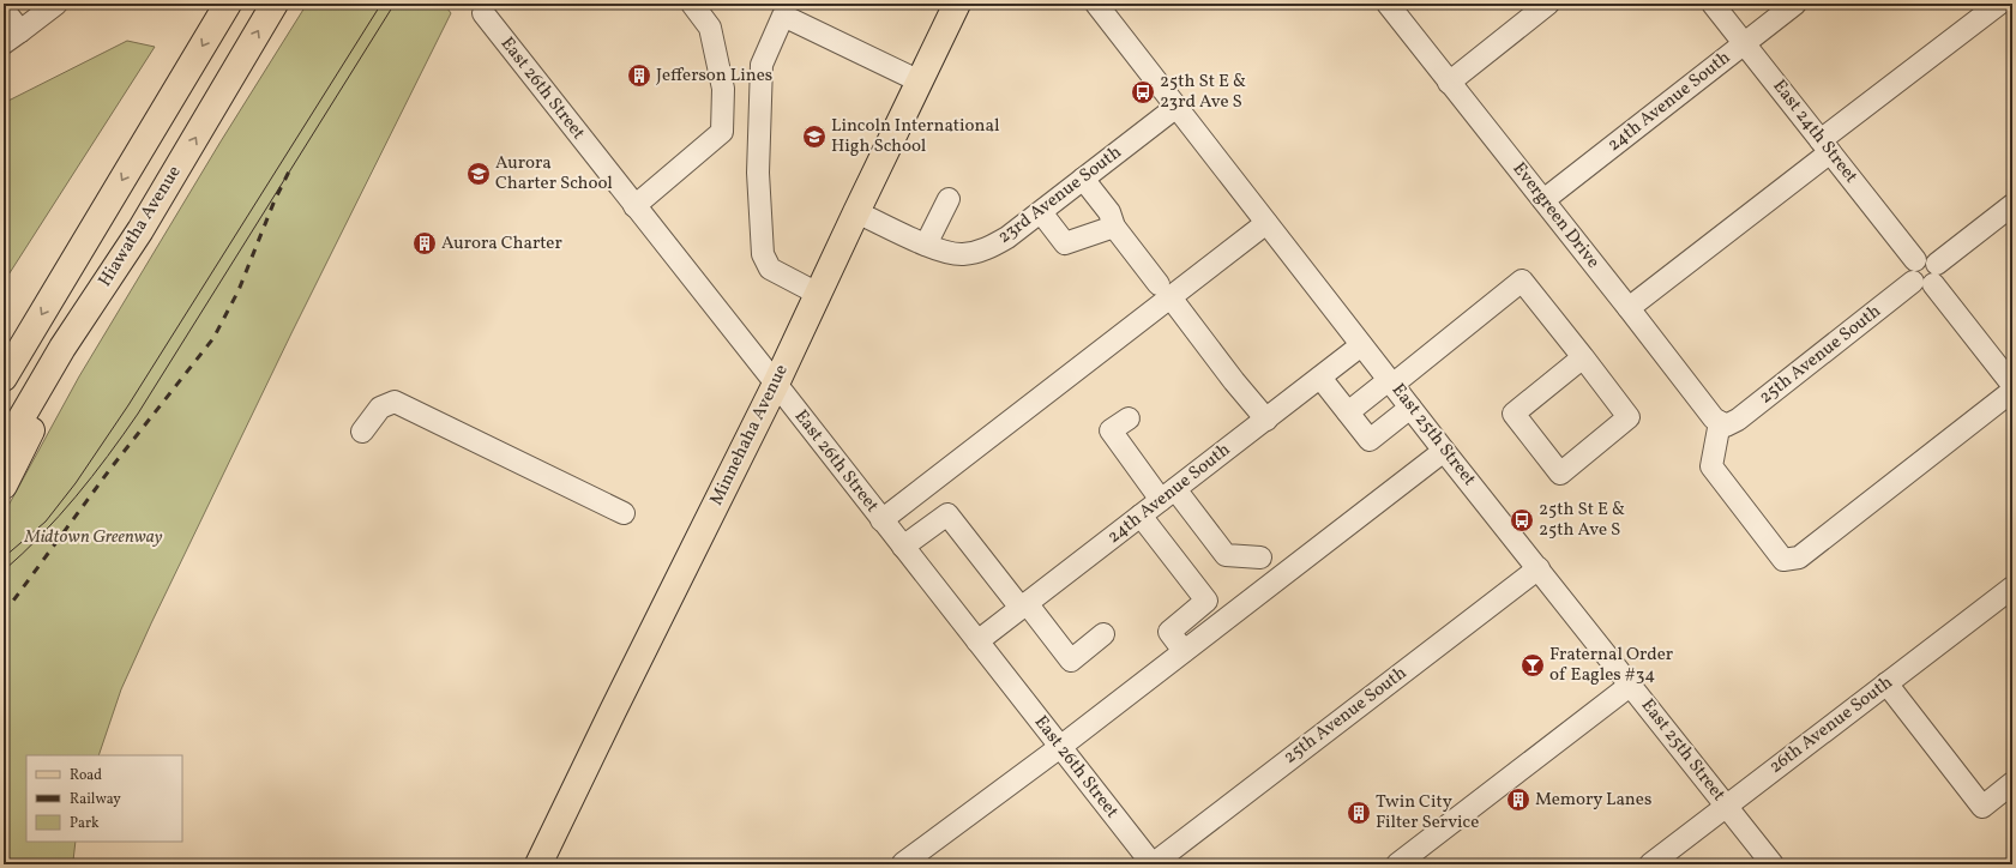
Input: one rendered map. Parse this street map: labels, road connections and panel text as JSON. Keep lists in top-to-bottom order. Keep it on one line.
{"streets":{"main road":["Hiawatha Avenue","Minnehaha Avenue"],"street":["East 26th Street","24th Avenue South","East 24th Street","23rd Avenue South","Evergreen Drive","25th Avenue South","East 25th Street","26th Avenue South"]},"crossings":[["East 26th Street","24th Avenue South"],["East 26th Street","25th Avenue South"],["East 26th Street","Minnehaha Avenue"],["24th Avenue South","East 24th Street"],["24th Avenue South","Evergreen Drive"],["24th Avenue South","East 25th Street"],["East 24th Street","25th Avenue South"],["23rd Avenue South","Minnehaha Avenue"],["23rd Avenue South","East 25th Street"],["Evergreen Drive","25th Avenue South"],["25th Avenue South","East 25th Street"],["East 25th Street","26th Avenue South"]],"parks":["Midtown Greenway"],"places":{"building":["Jefferson Lines","Aurora Charter","Memory Lanes","Twin City Filter Service"],"bus stop":["25th St E & 23rd Ave S","25th St E & 25th Ave S"],"school or university":["Lincoln International High School","Aurora Charter School"],"bar":["Fraternal Order of Eagles #34"]},"legend":["Road","Railway","Park"]}
